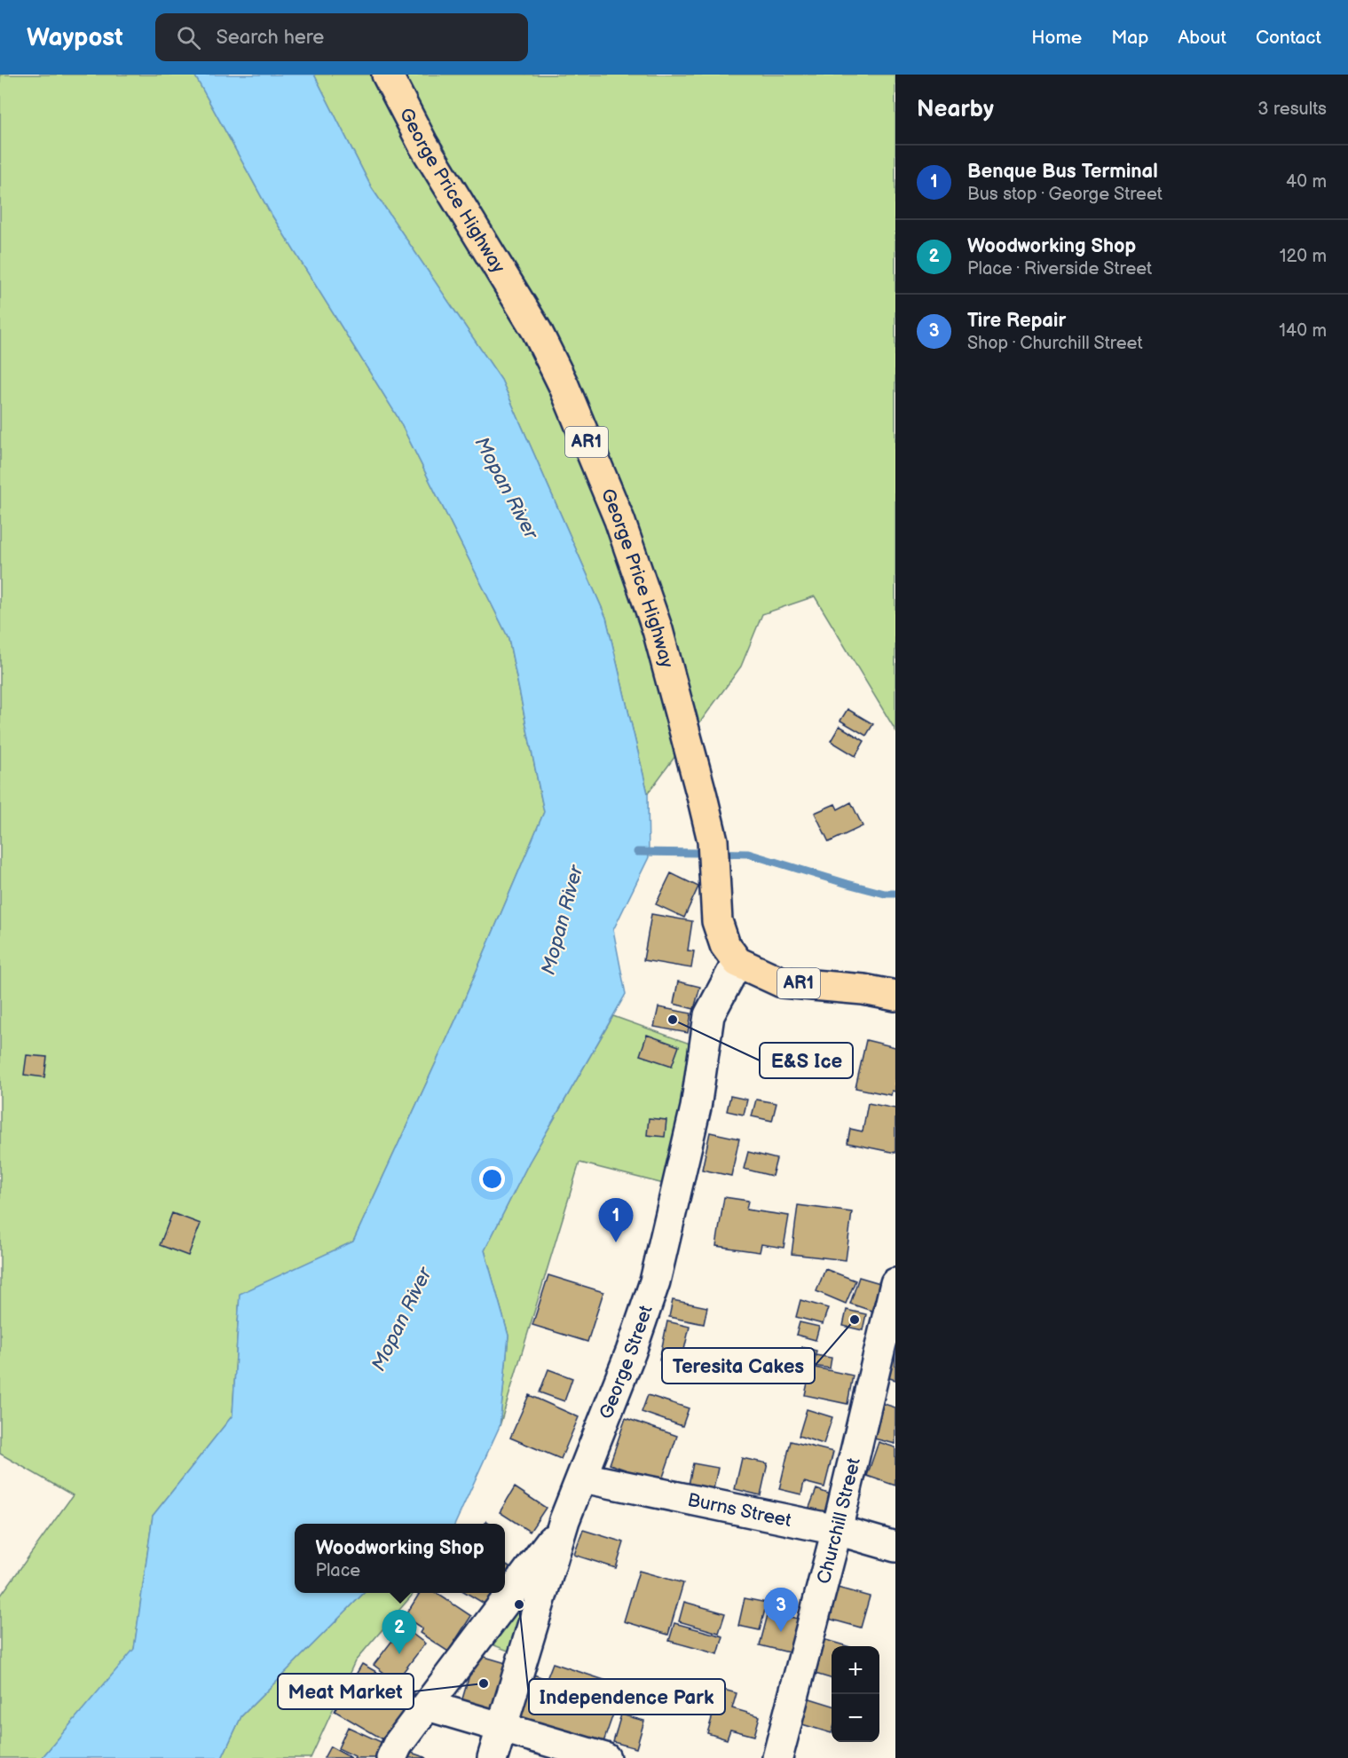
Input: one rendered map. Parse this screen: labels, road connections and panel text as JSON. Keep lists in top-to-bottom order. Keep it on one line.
{"streets":{"highway":["George Price Highway","AR1"],"street":["George Street","Burns Street","Churchill Street"]},"crossings":[["George Price Highway","AR1"],["George Price Highway","George Street"],["AR1","George Street"],["George Street","Burns Street"],["Burns Street","Churchill Street"]],"water":["Mopan River"],"places":["E&S Ice","Teresita Cakes","Independence Park","Meat Market"],"page":{"header":"Waypost","search":"Search here","nav":["Home","Map","About","Contact"],"heading":["Nearby","3 results"],"list":[{"mark":"1","name":"Benque Bus Terminal","note":"Bus stop · George Street","value":"40 m"},{"mark":"2","name":"Woodworking Shop","note":"Place · Riverside Street","value":"120 m"},{"mark":"3","name":"Tire Repair","note":"Shop · Churchill Street","value":"140 m"}],"pins":["1","3","2"],"popup":["Woodworking Shop","Place"],"map_buttons":["+","−"]}}
